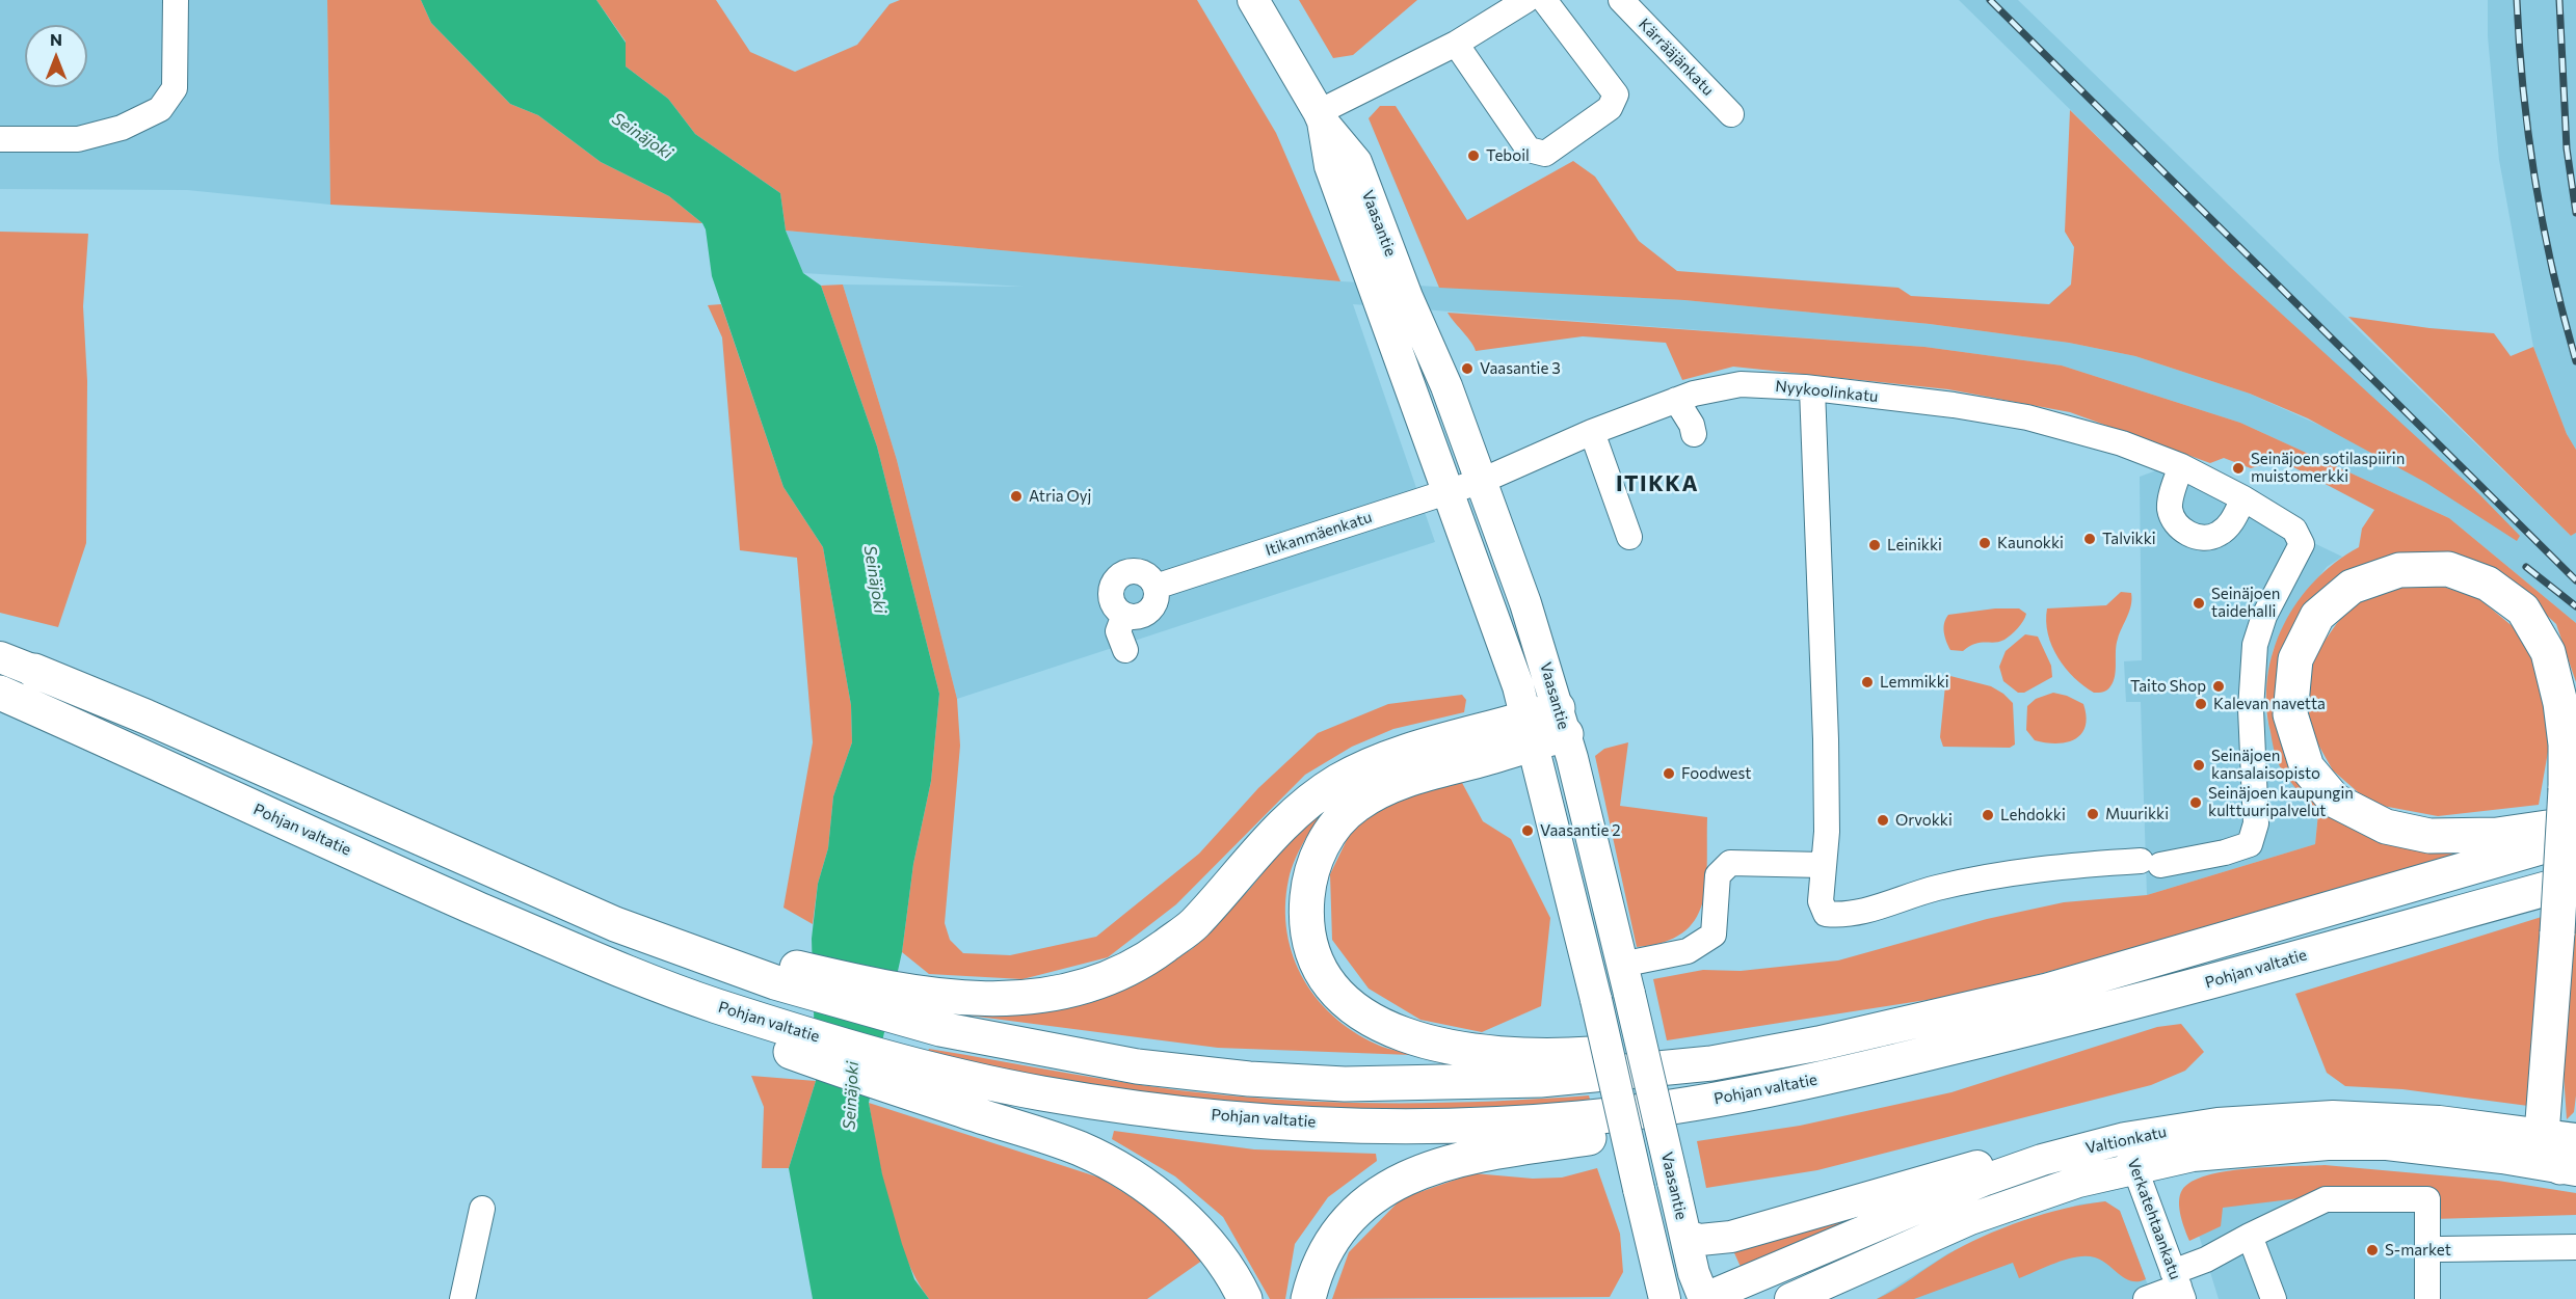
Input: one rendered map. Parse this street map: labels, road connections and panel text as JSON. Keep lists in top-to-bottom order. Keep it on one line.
{"streets":{"highway":["Pohjan valtatie"],"main road":["Vaasantie","Valtionkatu"],"street":["Kärrääjänkatu","Nyykoolinkatu","Itikanmäenkatu","Verkatehtaankatu"]},"crossings":[["Vaasantie","Nyykoolinkatu"],["Vaasantie","Itikanmäenkatu"],["Vaasantie","Valtionkatu"],["Nyykoolinkatu","Itikanmäenkatu"],["Valtionkatu","Verkatehtaankatu"]],"districts":["ITIKKA"],"water":["Seinäjoki"],"places":["Teboil","Vaasantie 3","Seinäjoen sotilaspiirin muistomerkki","Atria Oyj","Talvikki","Kaunokki","Leinikki","Seinäjoen taidehalli","Lemmikki","Taito Shop","Kalevan navetta","Seinäjoen kansalaisopisto","Foodwest","Seinäjoen kaupungin kulttuuripalvelut","Muurikki","Lehdokki","Orvokki","Vaasantie 2","S-market"],"north":"top"}
